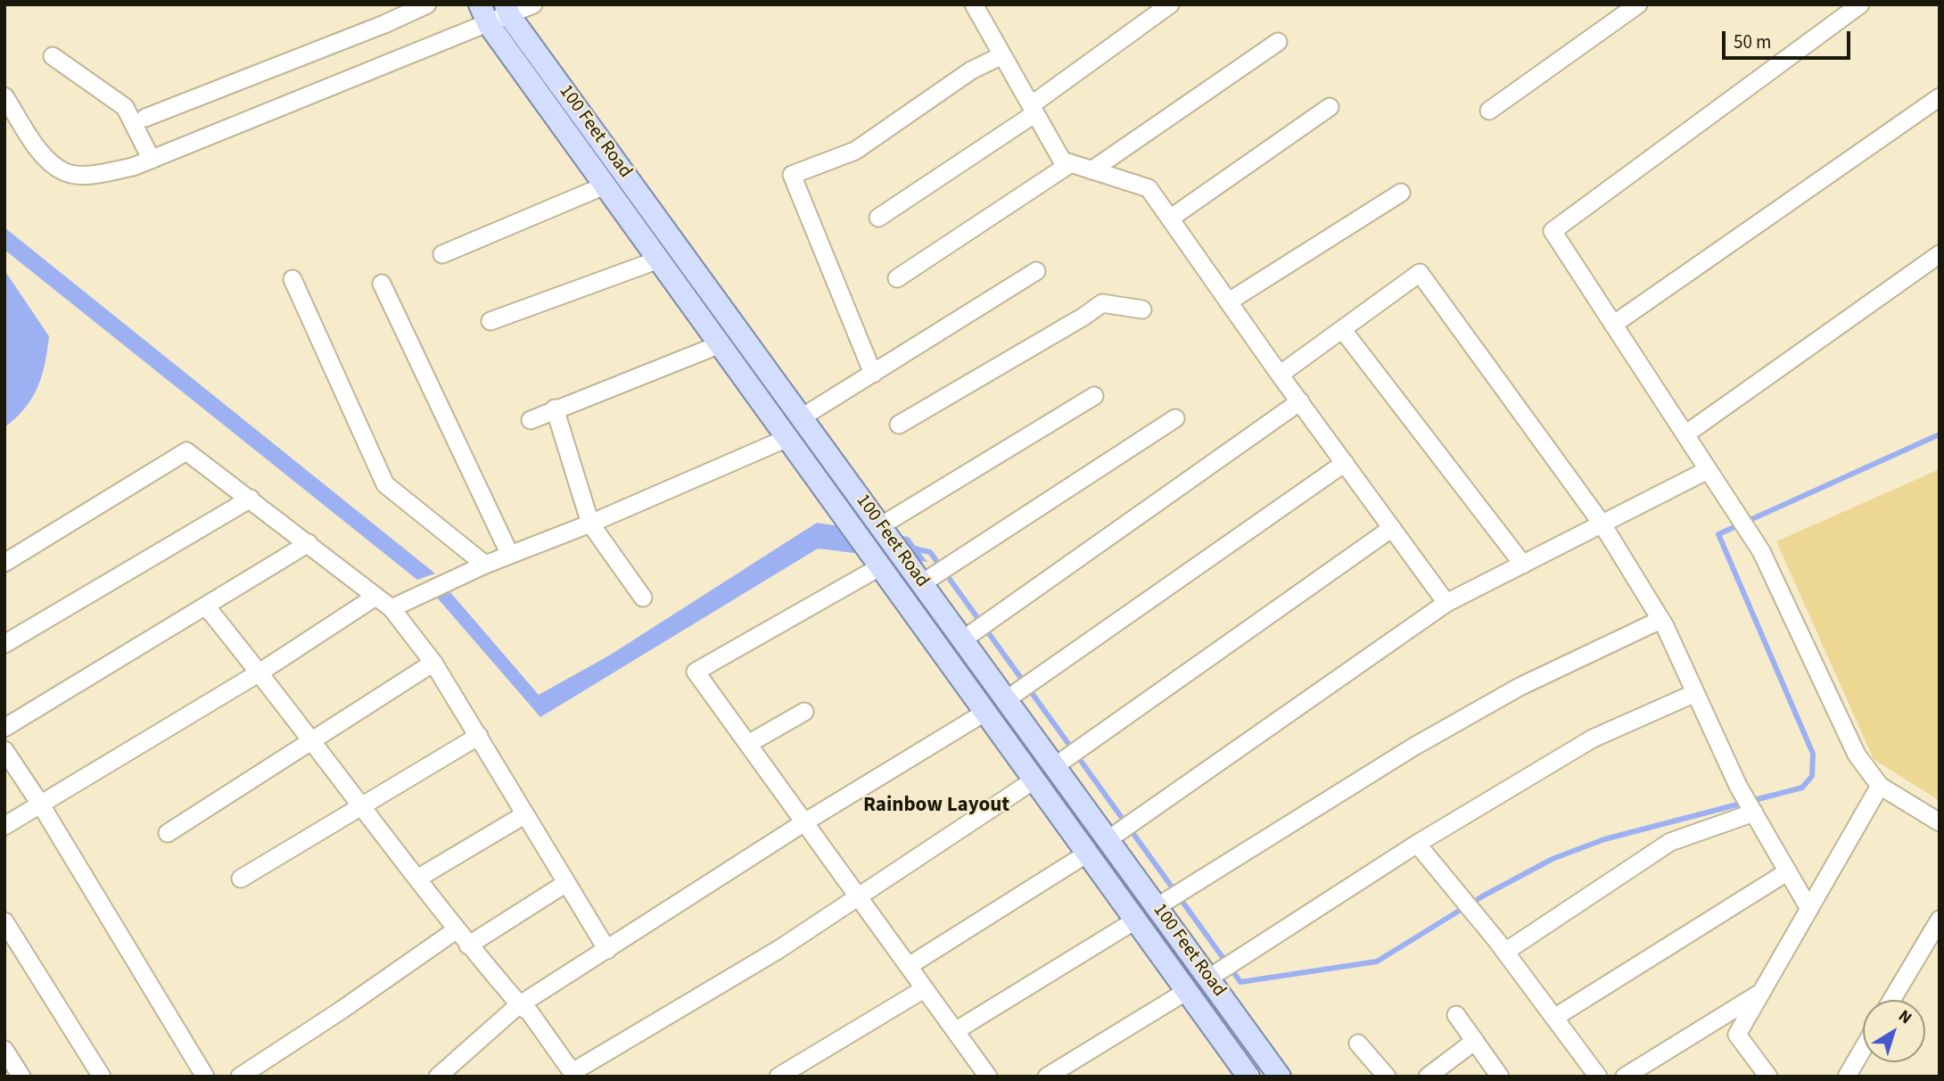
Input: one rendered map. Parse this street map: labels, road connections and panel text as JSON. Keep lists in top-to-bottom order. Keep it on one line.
{"streets":{"main road":["100 Feet Road"]},"districts":["Rainbow Layout"],"scale_bar":"50 m","north":"top right"}
